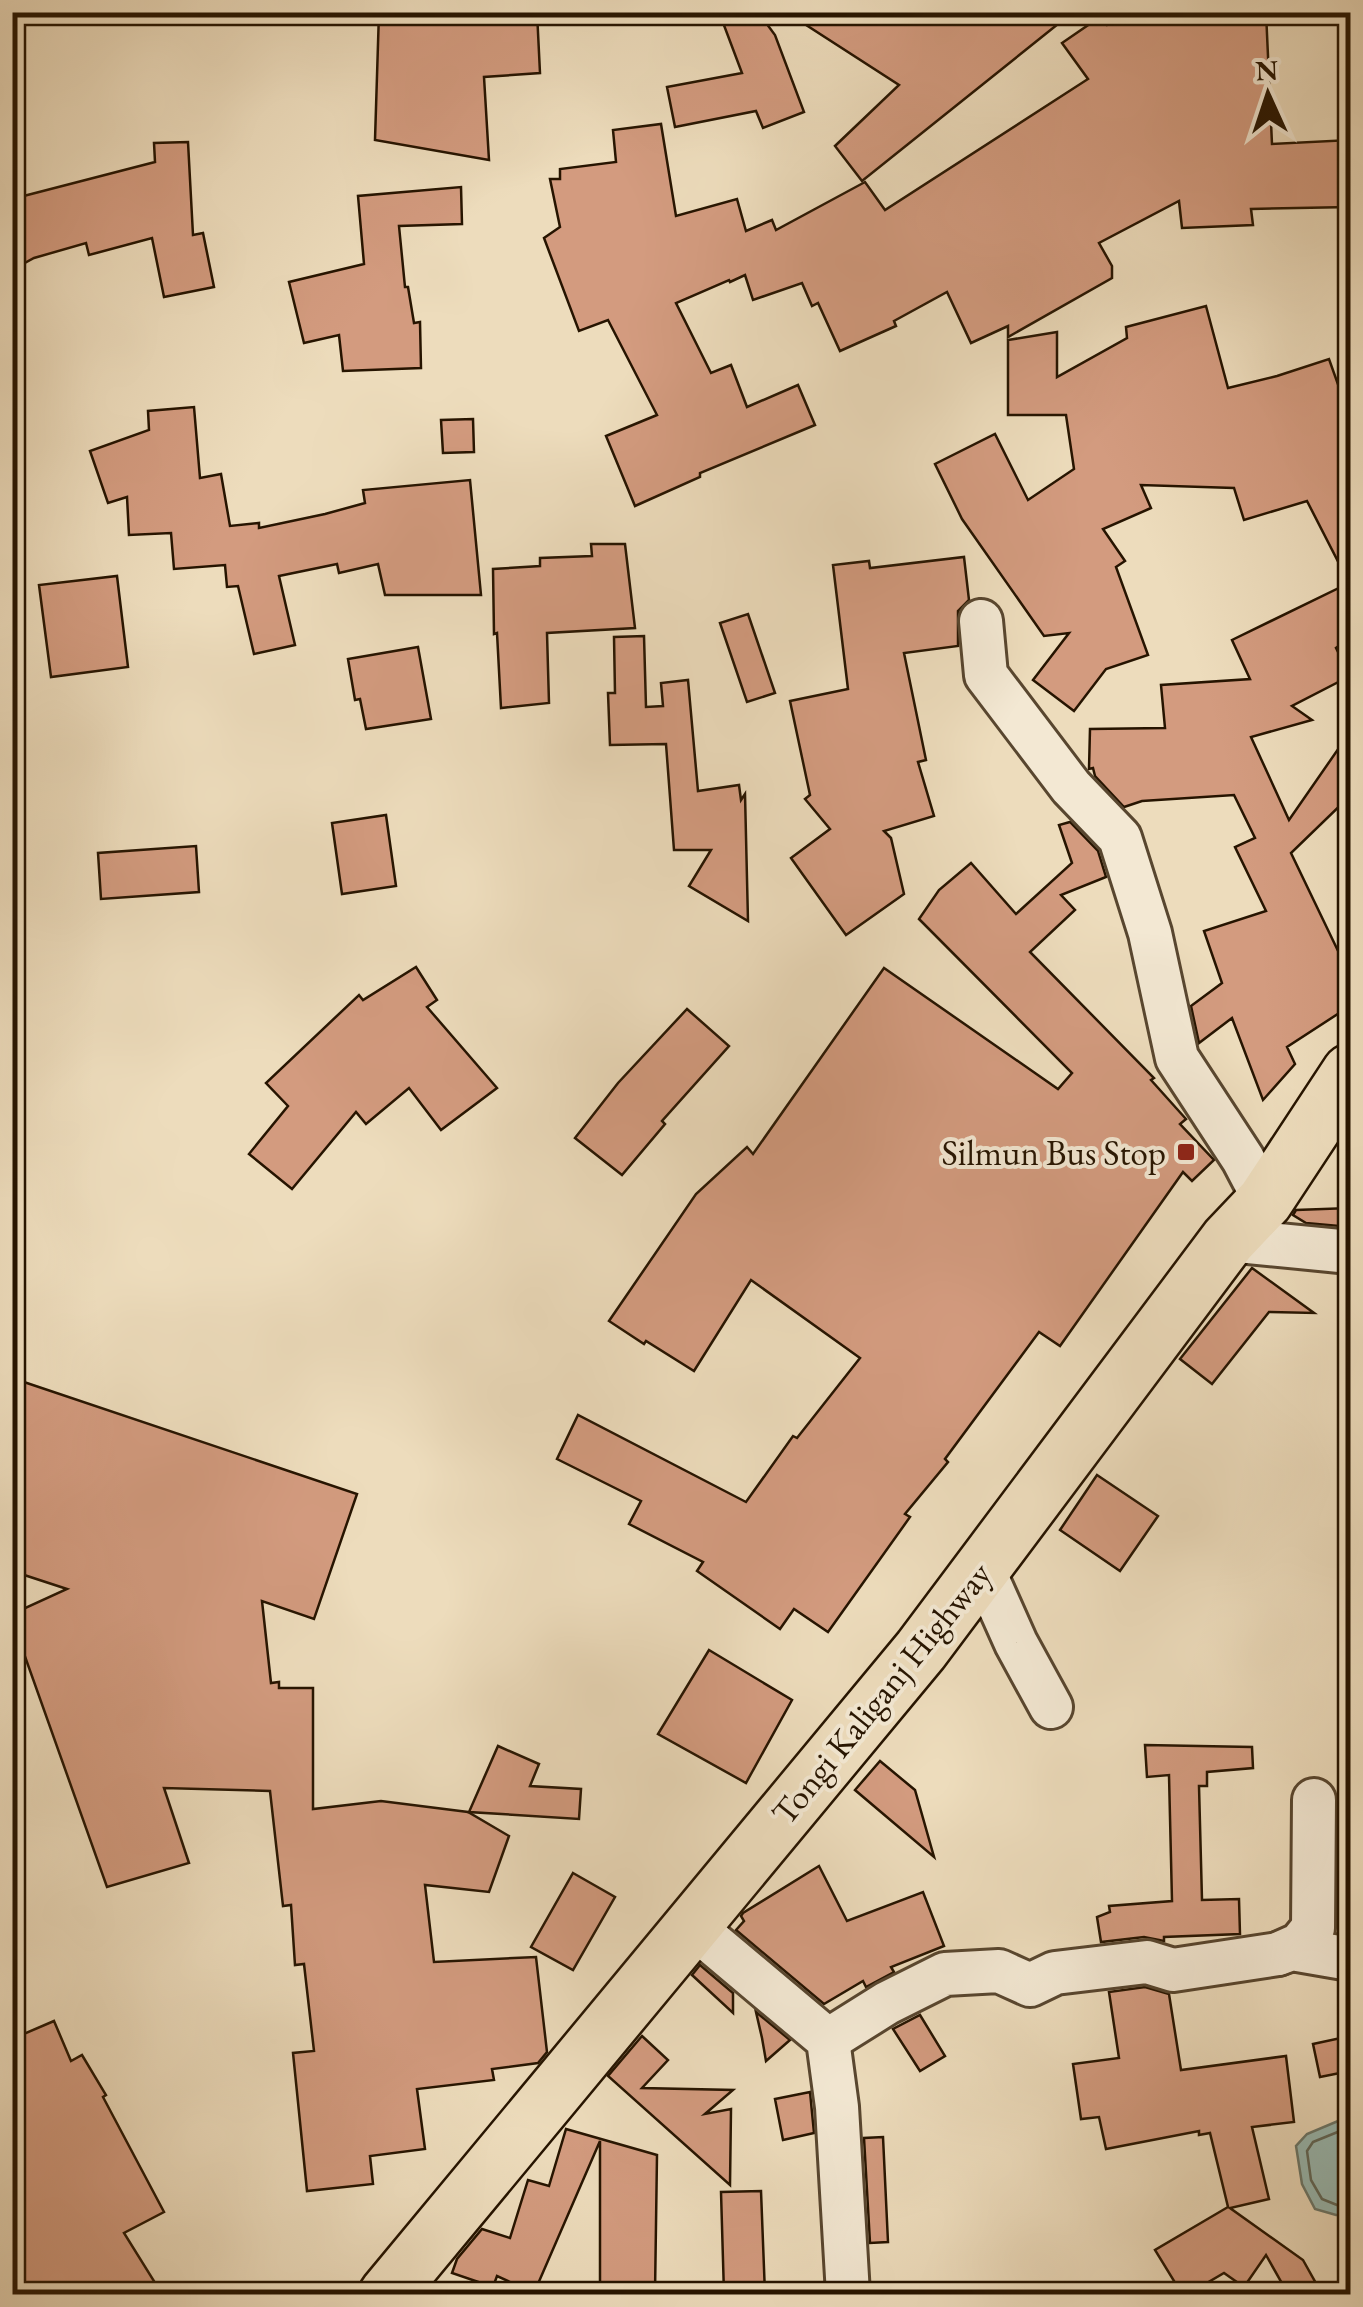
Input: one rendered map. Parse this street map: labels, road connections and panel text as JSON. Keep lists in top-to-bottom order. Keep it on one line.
{"streets":{"main road":["Tongi Kaliganj Highway"]},"places":{"transit":["Silmun Bus Stop"]},"north":"top"}
